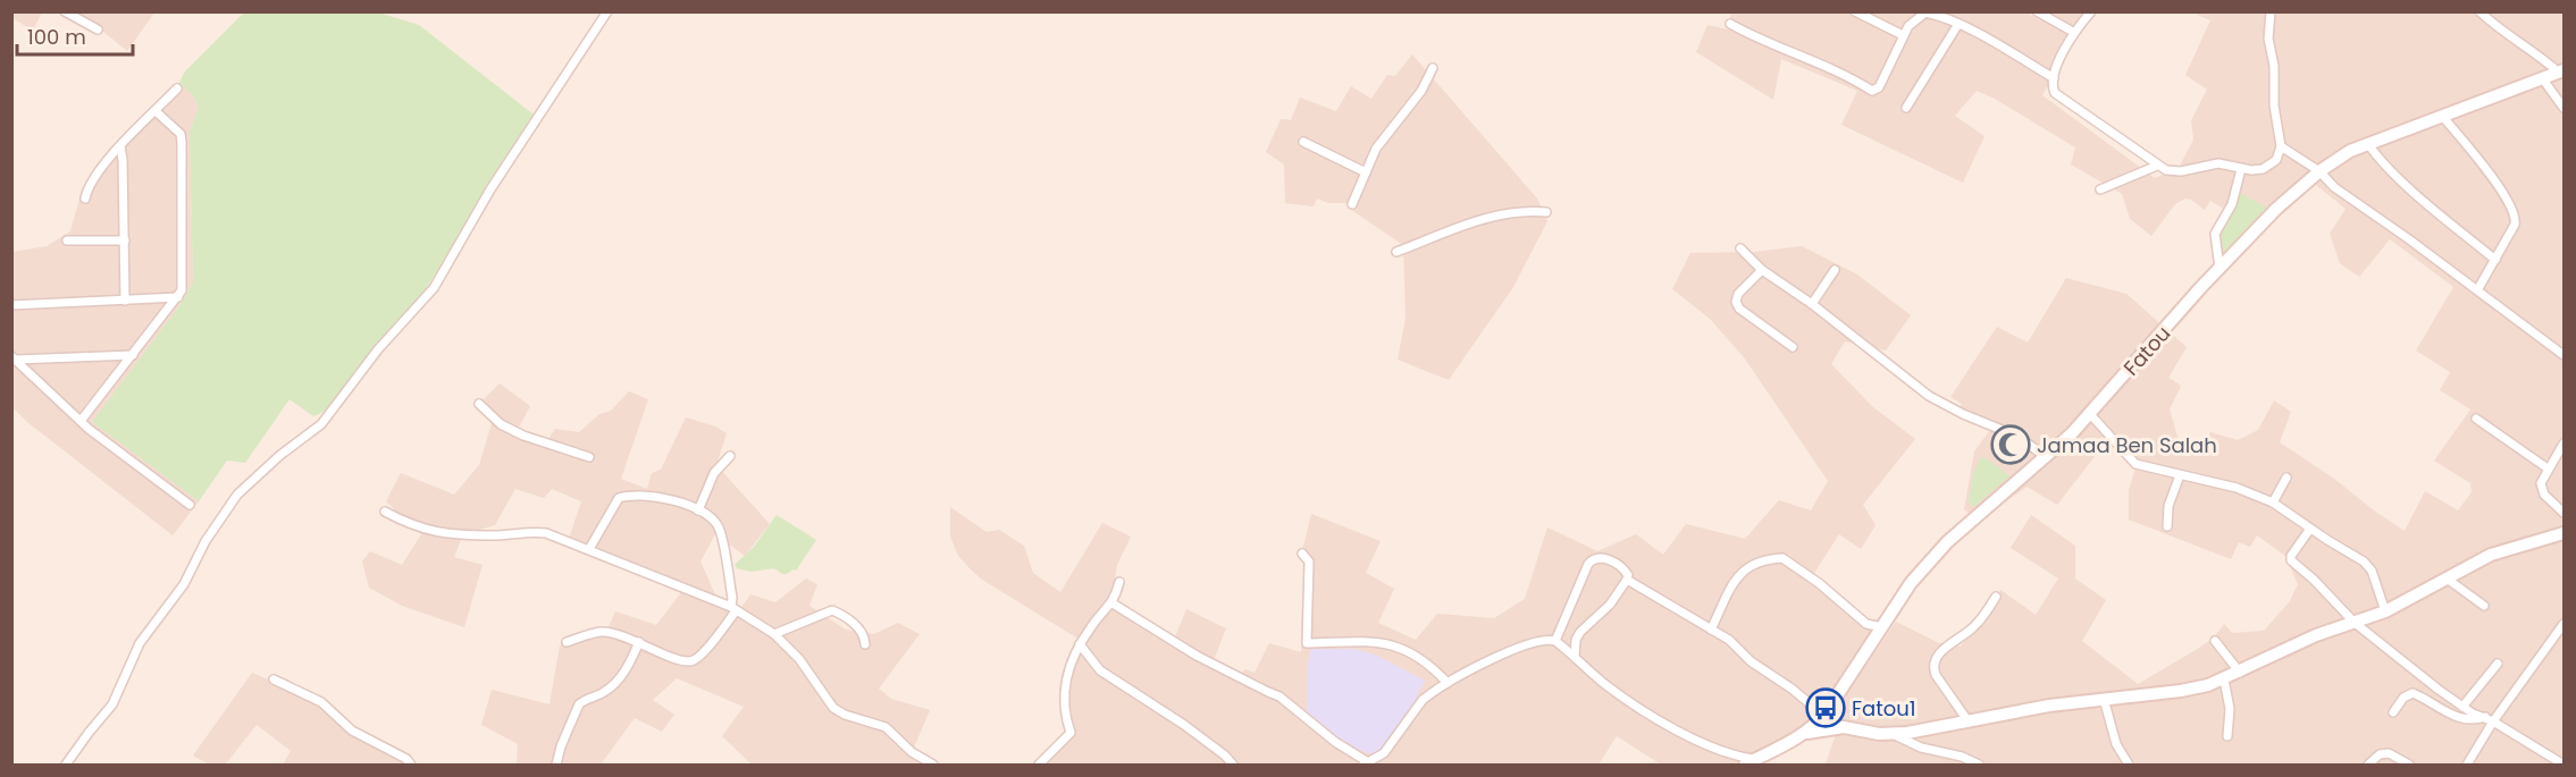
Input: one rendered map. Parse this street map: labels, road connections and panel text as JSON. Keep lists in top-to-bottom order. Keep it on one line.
{"streets":{"street":["Fatou"]},"places":{"mosque":["Jamaa Ben Salah"],"bus stop":["Fatou1"]},"scale_bar":"100 m"}
